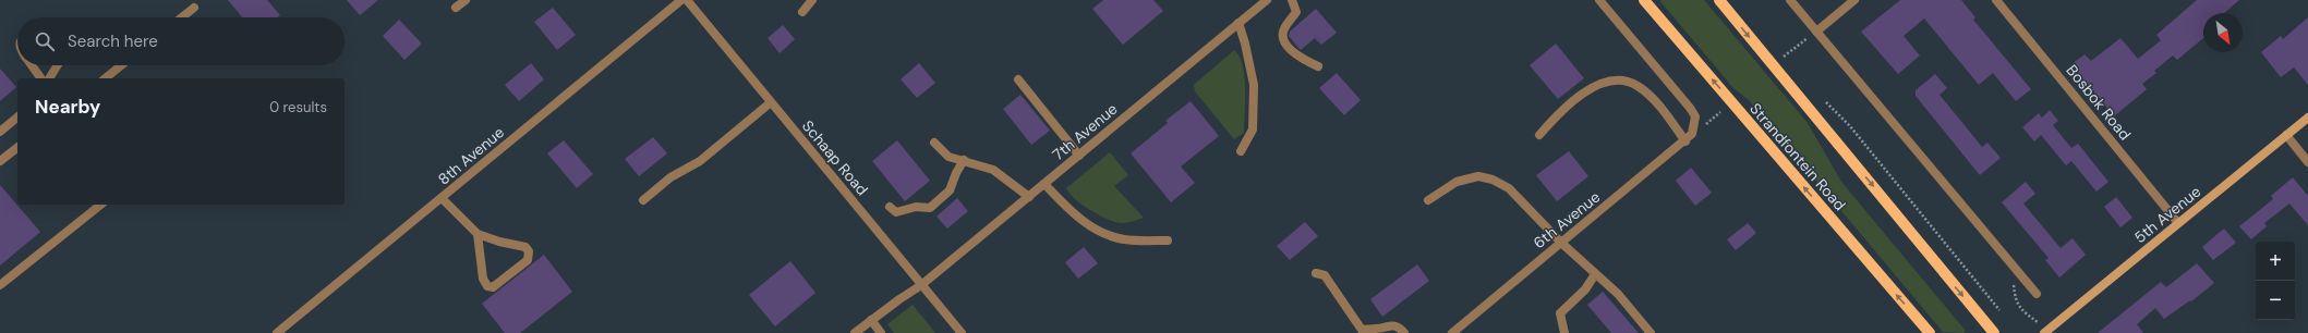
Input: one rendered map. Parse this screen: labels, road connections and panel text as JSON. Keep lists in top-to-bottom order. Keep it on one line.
{"streets":{"main road":["Strandfontein Road","5th Avenue"],"street":["Bosbok Road","7th Avenue","8th Avenue","Schaap Road","6th Avenue"]},"crossings":[["Bosbok Road","5th Avenue"],["7th Avenue","Schaap Road"]],"north":"bottom right","page":{"search":"Search here","heading":["Nearby","0 results"],"map_buttons":["+","−"]}}
